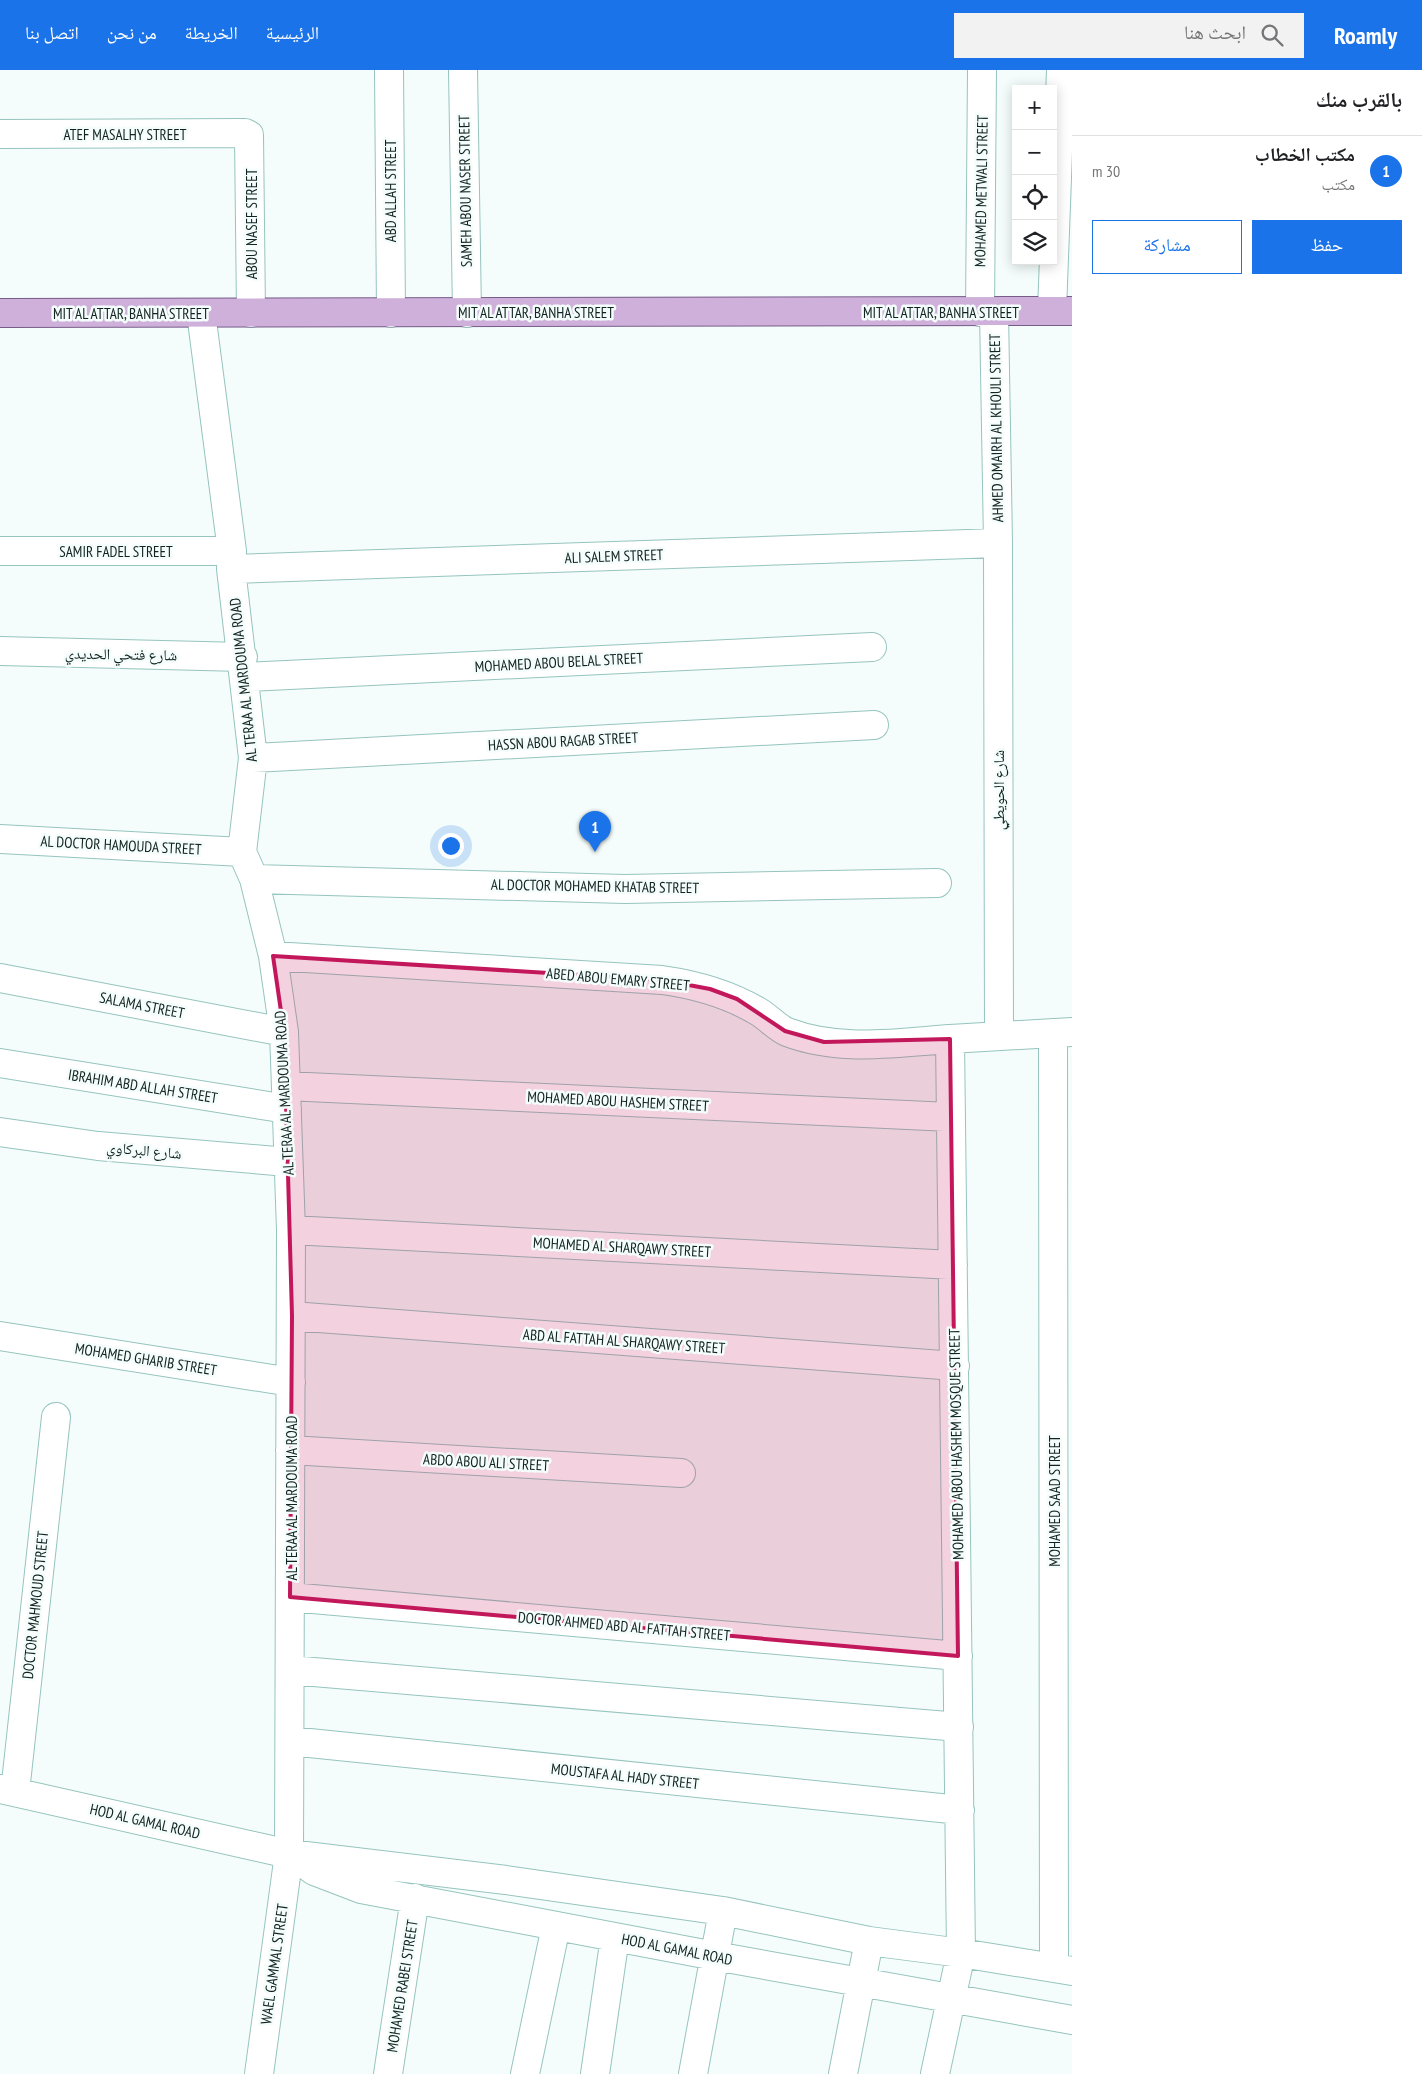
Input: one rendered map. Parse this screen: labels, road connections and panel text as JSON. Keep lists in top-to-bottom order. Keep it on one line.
{"streets":{"main road":["MIT AL ATTAR, BANHA STREET"],"street":["ATEF MASALHY STREET","ABD ALLAH STREET","SAMEH ABOU NASER STREET","MOHAMED METWALI STREET","ABOU NASEF STREET","AHMED OMAIRH AL KHOULI STREET","SAMIR FADEL STREET","ALI SALEM STREET","شارع فتحي الحديدي","MOHAMED ABOU BELAL STREET","AL TERAA AL MARDOUMA ROAD","HASSN ABOU RAGAB STREET","شارع الحويطي","AL DOCTOR HAMOUDA STREET","AL DOCTOR MOHAMED KHATAB STREET","ABED ABOU EMARY STREET","SALAMA STREET","IBRAHIM ABD ALLAH STREET","MOHAMED ABOU HASHEM STREET","شارع البركاوي","MOHAMED AL SHARQAWY STREET","ABD AL FATTAH AL SHARQAWY STREET","MOHAMED GHARIB STREET","MOHAMED ABOU HASHEM MOSQUE STREET","ABDO ABOU ALI STREET","MOHAMED SAAD STREET","DOCTOR MAHMOUD STREET","DOCTOR AHMED ABD AL FATTAH STREET","MOUSTAFA AL HADY STREET","HOD AL GAMAL ROAD","WAEL GAMMAL STREET","MOHAMED RABEI STREET"]},"crossings":[["ATEF MASALHY STREET","ABOU NASEF STREET"],["ABD ALLAH STREET","MIT AL ATTAR, BANHA STREET"],["SAMEH ABOU NASER STREET","MIT AL ATTAR, BANHA STREET"],["MOHAMED METWALI STREET","MIT AL ATTAR, BANHA STREET"],["MOHAMED METWALI STREET","AHMED OMAIRH AL KHOULI STREET"],["ABOU NASEF STREET","MIT AL ATTAR, BANHA STREET"],["MIT AL ATTAR, BANHA STREET","AHMED OMAIRH AL KHOULI STREET"],["MIT AL ATTAR, BANHA STREET","AL TERAA AL MARDOUMA ROAD"],["AHMED OMAIRH AL KHOULI STREET","ALI SALEM STREET"],["AHMED OMAIRH AL KHOULI STREET","شارع الحويطي"],["SAMIR FADEL STREET","ALI SALEM STREET"],["SAMIR FADEL STREET","AL TERAA AL MARDOUMA ROAD"],["ALI SALEM STREET","AL TERAA AL MARDOUMA ROAD"],["ALI SALEM STREET","شارع الحويطي"],["شارع فتحي الحديدي","MOHAMED ABOU BELAL STREET"],["شارع فتحي الحديدي","AL TERAA AL MARDOUMA ROAD"],["MOHAMED ABOU BELAL STREET","AL TERAA AL MARDOUMA ROAD"],["AL TERAA AL MARDOUMA ROAD","HASSN ABOU RAGAB STREET"],["AL TERAA AL MARDOUMA ROAD","AL DOCTOR HAMOUDA STREET"],["AL TERAA AL MARDOUMA ROAD","AL DOCTOR MOHAMED KHATAB STREET"],["AL TERAA AL MARDOUMA ROAD","ABED ABOU EMARY STREET"],["AL TERAA AL MARDOUMA ROAD","SALAMA STREET"],["AL TERAA AL MARDOUMA ROAD","IBRAHIM ABD ALLAH STREET"],["AL TERAA AL MARDOUMA ROAD","MOHAMED ABOU HASHEM STREET"],["AL TERAA AL MARDOUMA ROAD","شارع البركاوي"],["AL TERAA AL MARDOUMA ROAD","MOHAMED AL SHARQAWY STREET"],["AL TERAA AL MARDOUMA ROAD","ABD AL FATTAH AL SHARQAWY STREET"],["AL TERAA AL MARDOUMA ROAD","MOHAMED GHARIB STREET"],["AL TERAA AL MARDOUMA ROAD","ABDO ABOU ALI STREET"],["AL TERAA AL MARDOUMA ROAD","DOCTOR AHMED ABD AL FATTAH STREET"],["AL TERAA AL MARDOUMA ROAD","MOUSTAFA AL HADY STREET"],["AL TERAA AL MARDOUMA ROAD","HOD AL GAMAL ROAD"],["AL TERAA AL MARDOUMA ROAD","WAEL GAMMAL STREET"],["ABED ABOU EMARY STREET","MOHAMED ABOU HASHEM MOSQUE STREET"],["IBRAHIM ABD ALLAH STREET","MOHAMED ABOU HASHEM STREET"],["MOHAMED ABOU HASHEM STREET","MOHAMED ABOU HASHEM MOSQUE STREET"],["MOHAMED AL SHARQAWY STREET","MOHAMED ABOU HASHEM MOSQUE STREET"],["ABD AL FATTAH AL SHARQAWY STREET","MOHAMED ABOU HASHEM MOSQUE STREET"],["MOHAMED ABOU HASHEM MOSQUE STREET","DOCTOR AHMED ABD AL FATTAH STREET"],["MOHAMED ABOU HASHEM MOSQUE STREET","MOUSTAFA AL HADY STREET"],["MOHAMED ABOU HASHEM MOSQUE STREET","HOD AL GAMAL ROAD"],["MOHAMED SAAD STREET","HOD AL GAMAL ROAD"],["DOCTOR MAHMOUD STREET","HOD AL GAMAL ROAD"],["HOD AL GAMAL ROAD","WAEL GAMMAL STREET"],["HOD AL GAMAL ROAD","MOHAMED RABEI STREET"]],"page":{"header":"Roamly","search":"ابحث هنا","nav":["الرئيسية","الخريطة","من نحن","اتصل بنا"],"heading":"بالقرب منك","map_buttons":["+","−"],"list":[{"mark":"1","name":"مكتب الخطاب","note":"مكتب","value":"30 m"}],"buttons":["حفظ","مشاركة"],"pins":"1"}}
